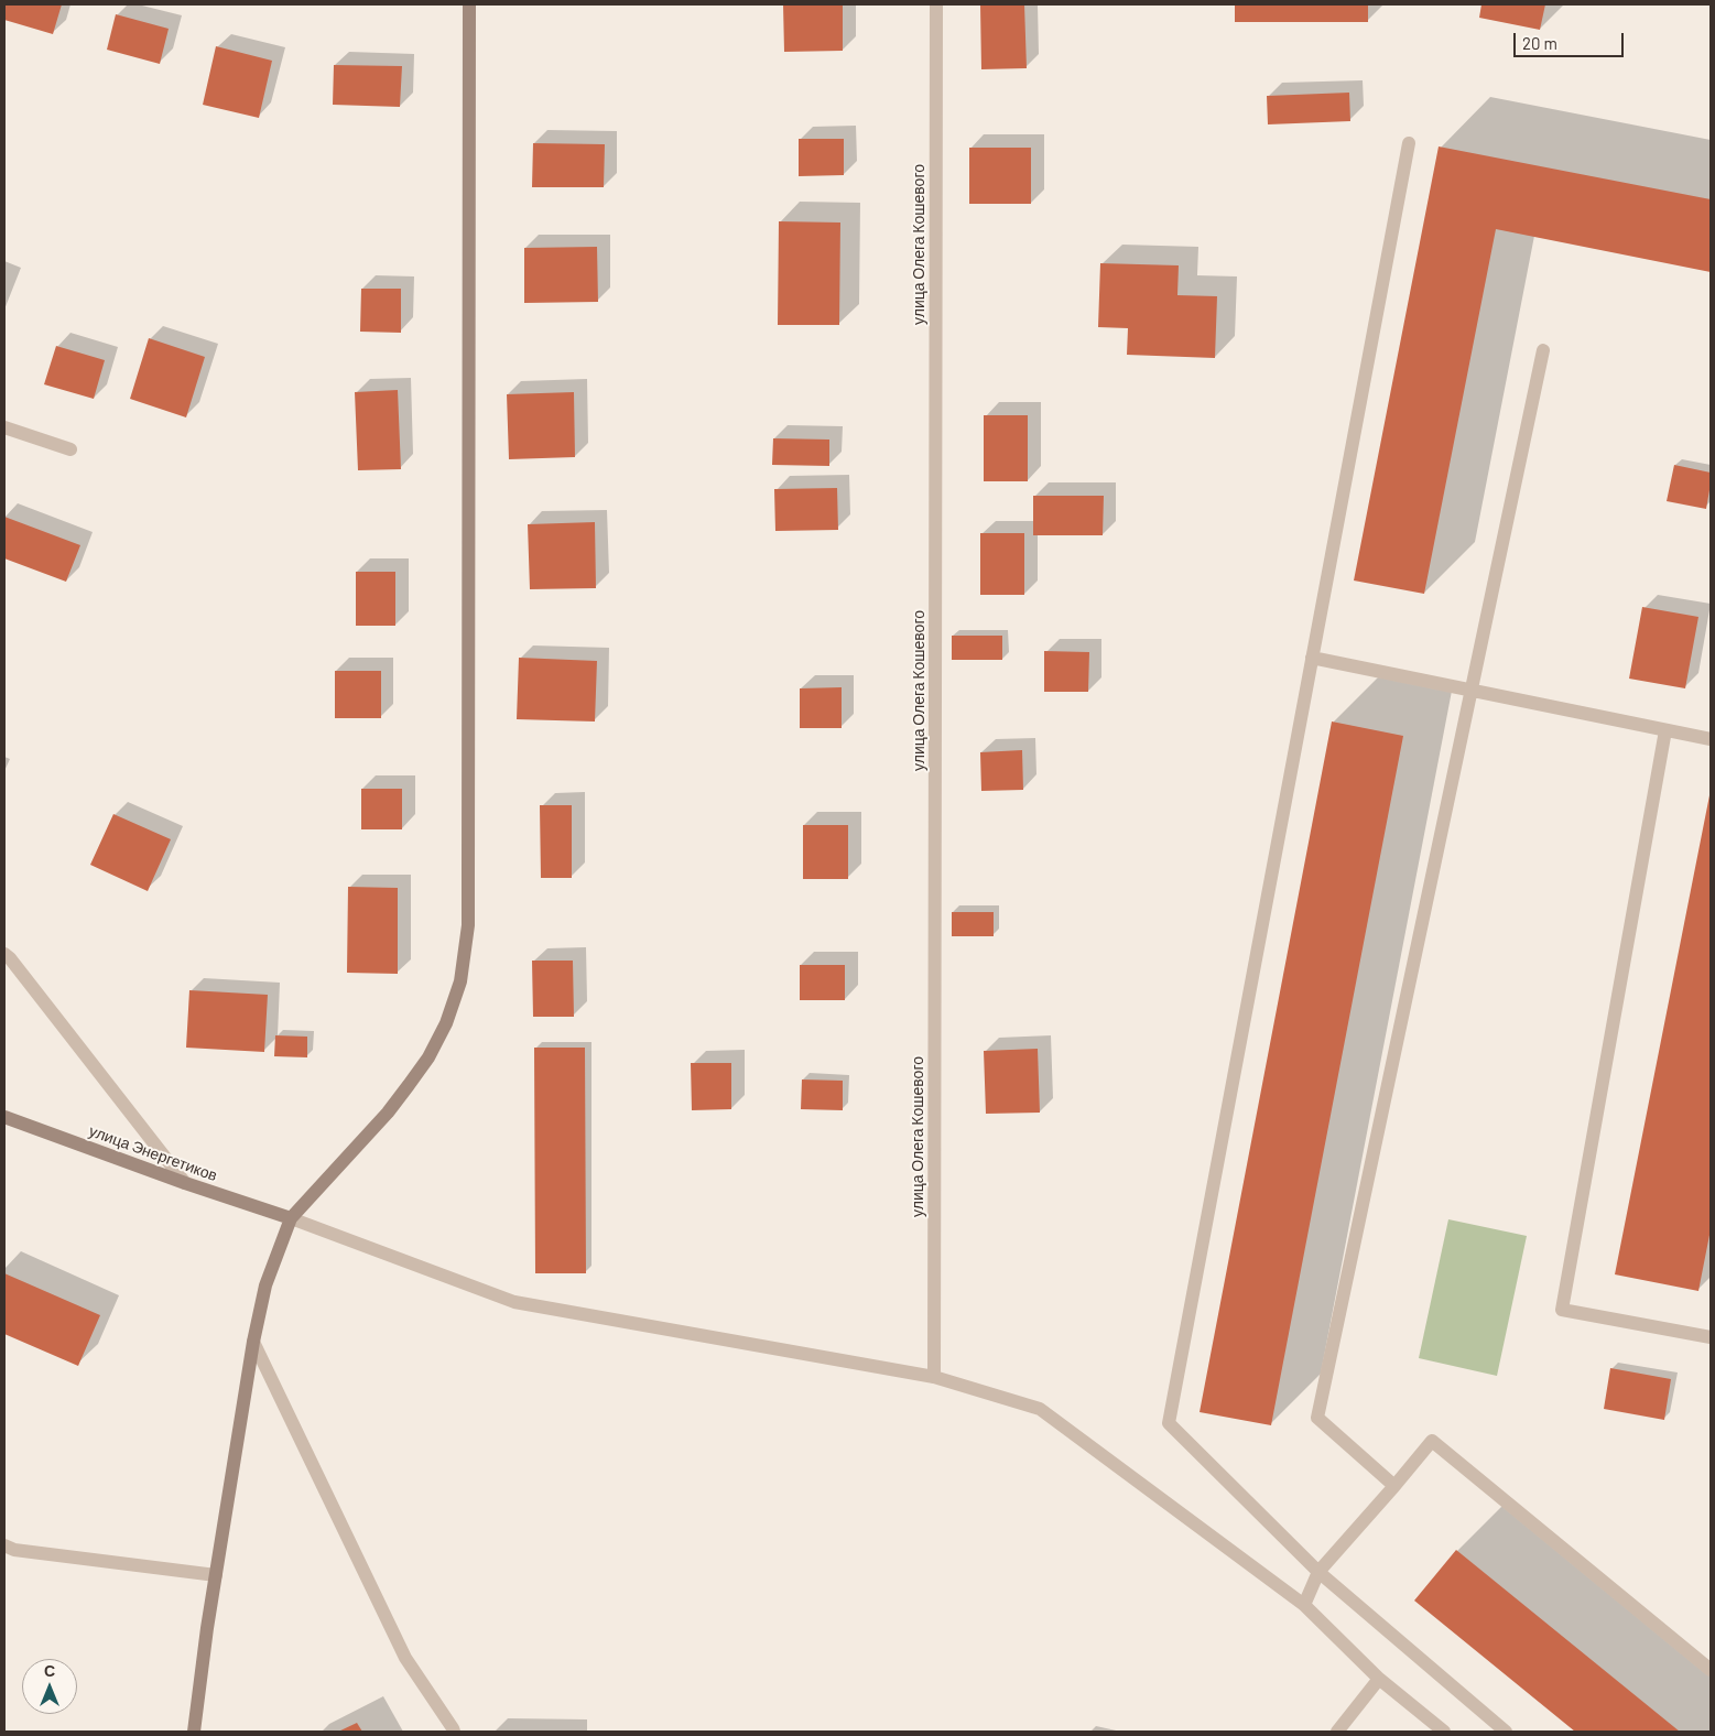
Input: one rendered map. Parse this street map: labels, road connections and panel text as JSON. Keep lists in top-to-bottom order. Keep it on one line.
{"streets":{"street":["улица Олега Кошевого","улица Энергетиков"]},"scale_bar":"20 m","north":"top"}
